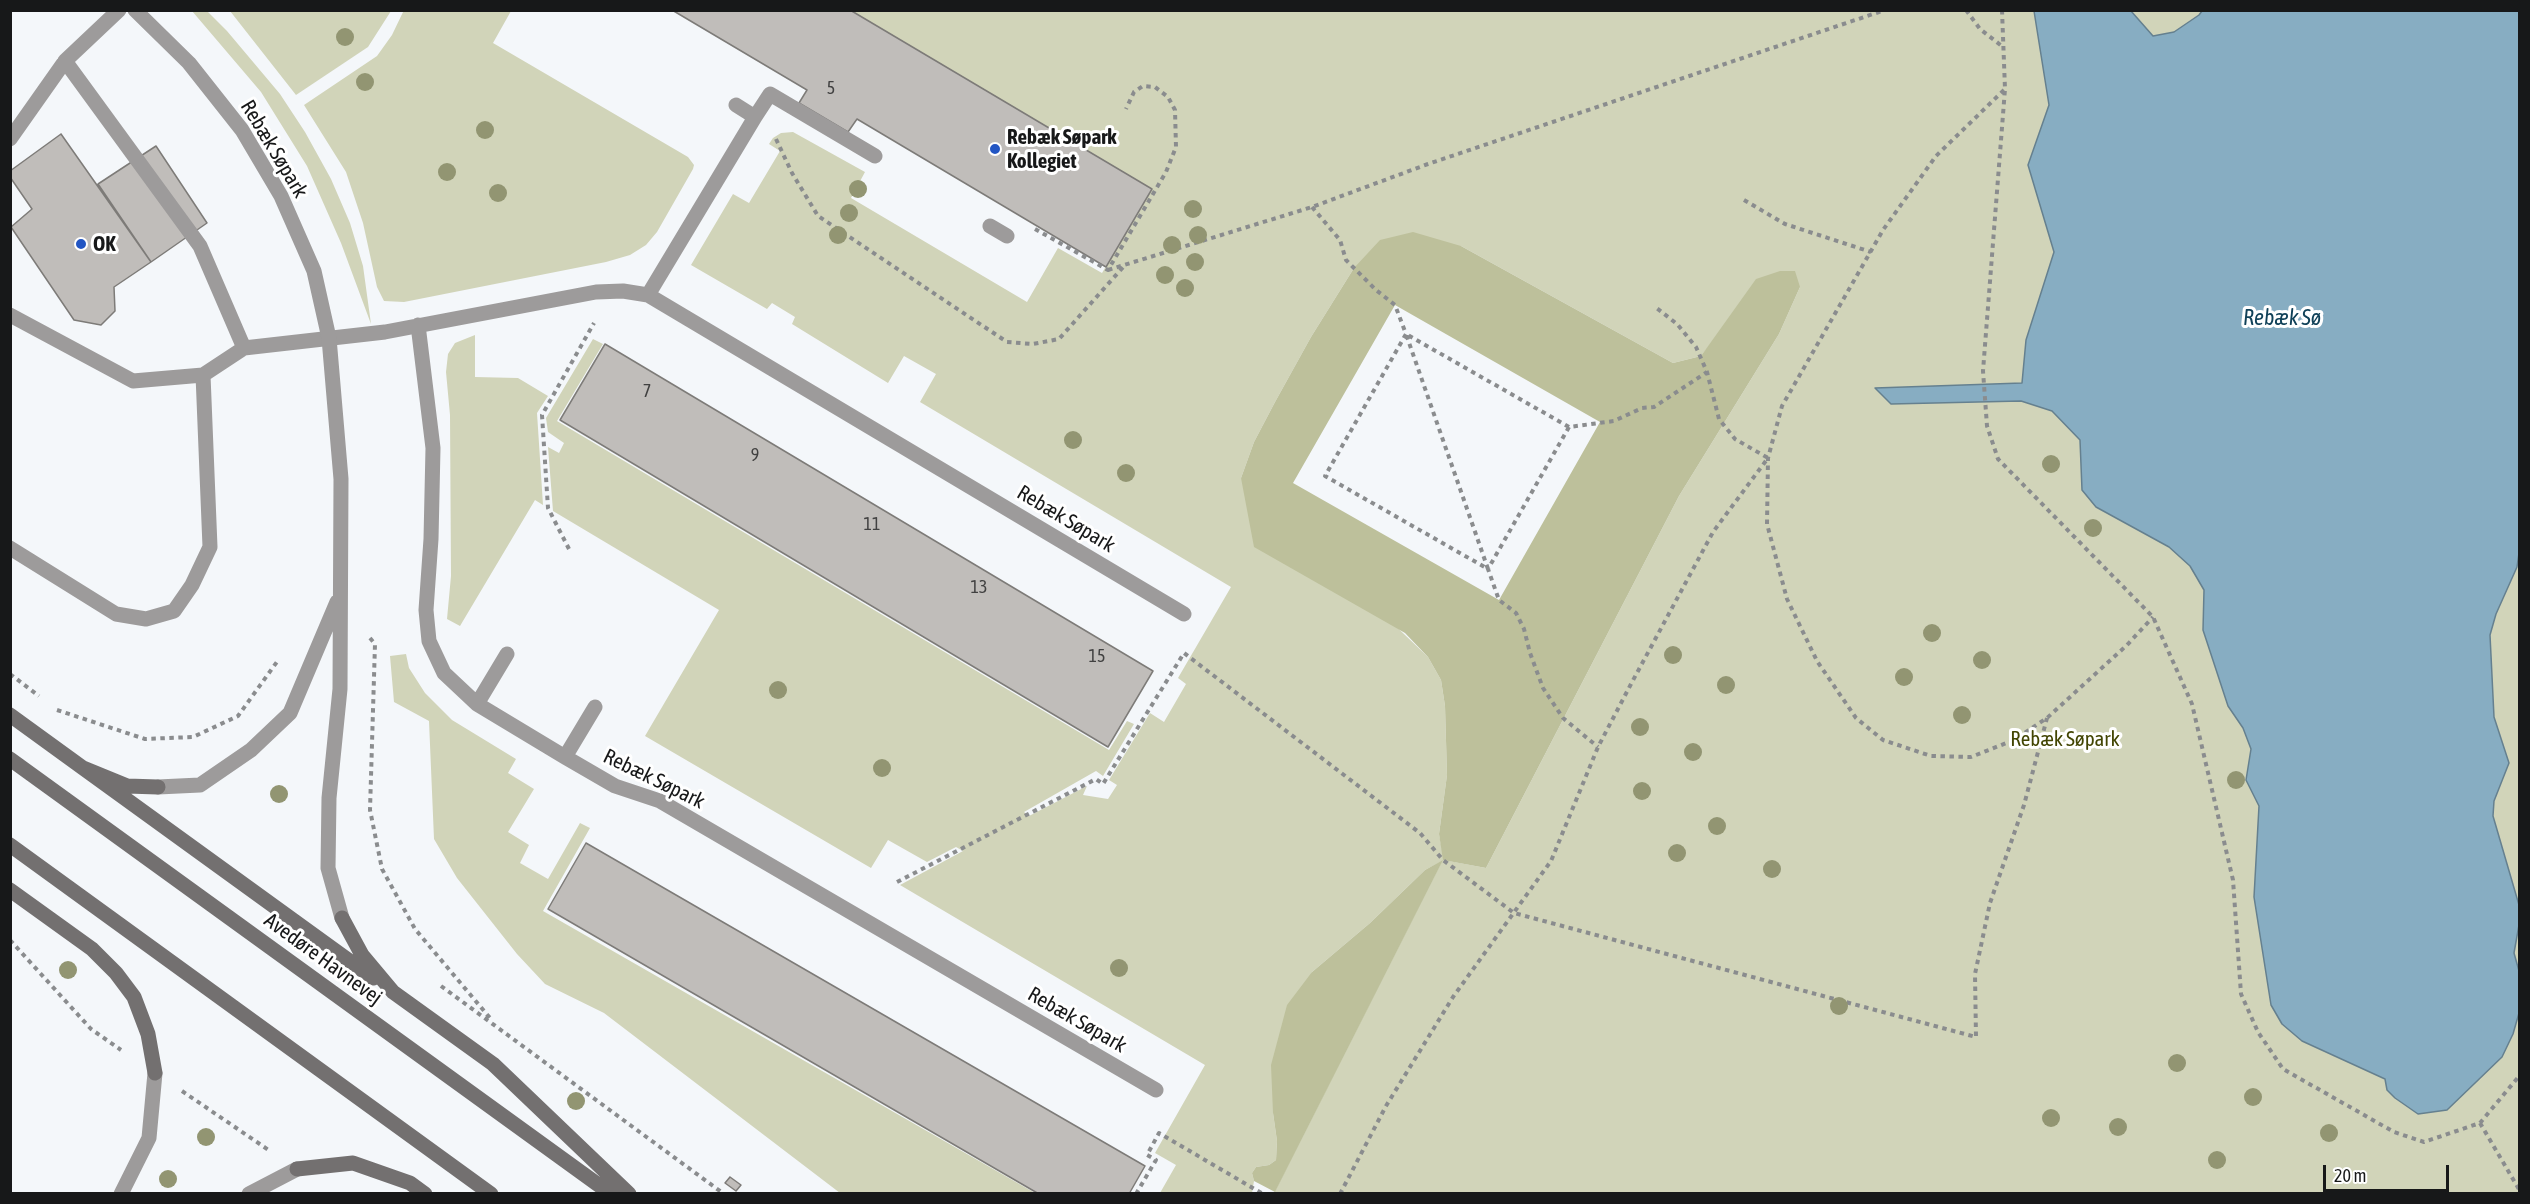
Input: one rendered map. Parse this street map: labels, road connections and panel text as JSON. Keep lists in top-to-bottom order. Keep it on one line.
{"streets":{"street":["Rebæk Søpark","Avedøre Havnevej"]},"water":["Rebæk Sø"],"parks":["Rebæk Søpark"],"places":["Rebæk Søpark Kollegiet","OK"],"house_numbers":["5","7","9","11","13","15"],"scale_bar":"20 m"}
